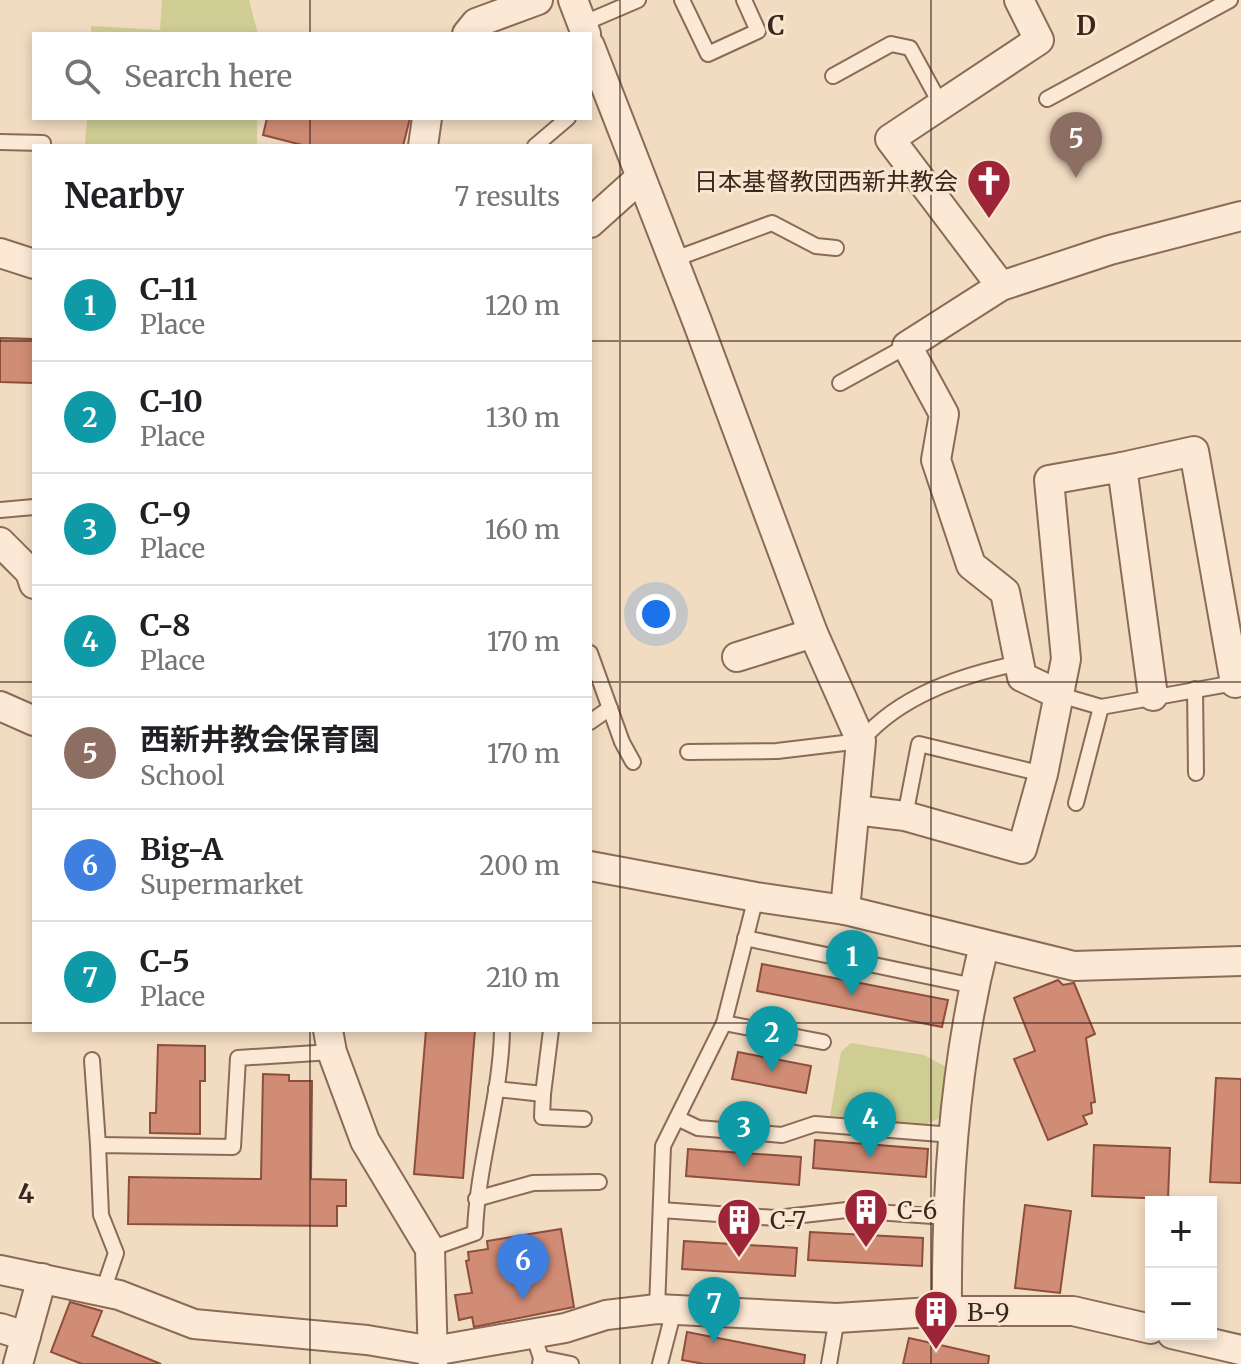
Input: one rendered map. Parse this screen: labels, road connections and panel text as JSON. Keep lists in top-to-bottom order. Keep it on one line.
{"places":{"church":["日本基督教団西新井教会"],"building":["C-6","C-7","B-9"]},"page":{"search":"Search here","pins":["5","1","2","4","3","6","7"],"heading":["Nearby","7 results"],"list":[{"mark":"1","name":"C-11","note":"Place","value":"120 m"},{"mark":"2","name":"C-10","note":"Place","value":"130 m"},{"mark":"3","name":"C-9","note":"Place","value":"160 m"},{"mark":"4","name":"C-8","note":"Place","value":"170 m"},{"mark":"5","name":"西新井教会保育園","note":"School","value":"170 m"},{"mark":"6","name":"Big-A","note":"Supermarket","value":"200 m"},{"mark":"7","name":"C-5","note":"Place","value":"210 m"}],"map_buttons":["+","−"]},"grid":{"columns":["C","D"],"rows":["4"]}}
